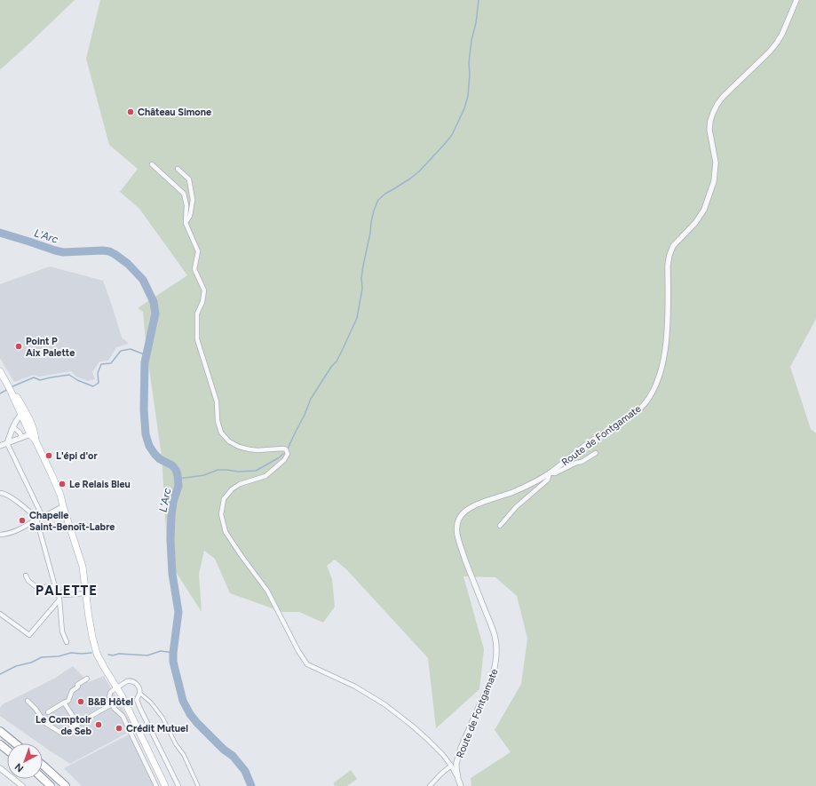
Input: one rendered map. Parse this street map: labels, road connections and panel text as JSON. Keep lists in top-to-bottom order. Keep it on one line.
{"streets":{"street":["Route de Fontgamate"]},"districts":["PALETTE"],"water":["L'Arc"],"places":["Château Simone","Point P Aix Palette","L'épi d'or","Le Relais Bleu","Chapelle Saint-Benoît-Labre","B&B Hôtel","Le Comptoir de Seb","Crédit Mutuel"],"north":"bottom left"}
